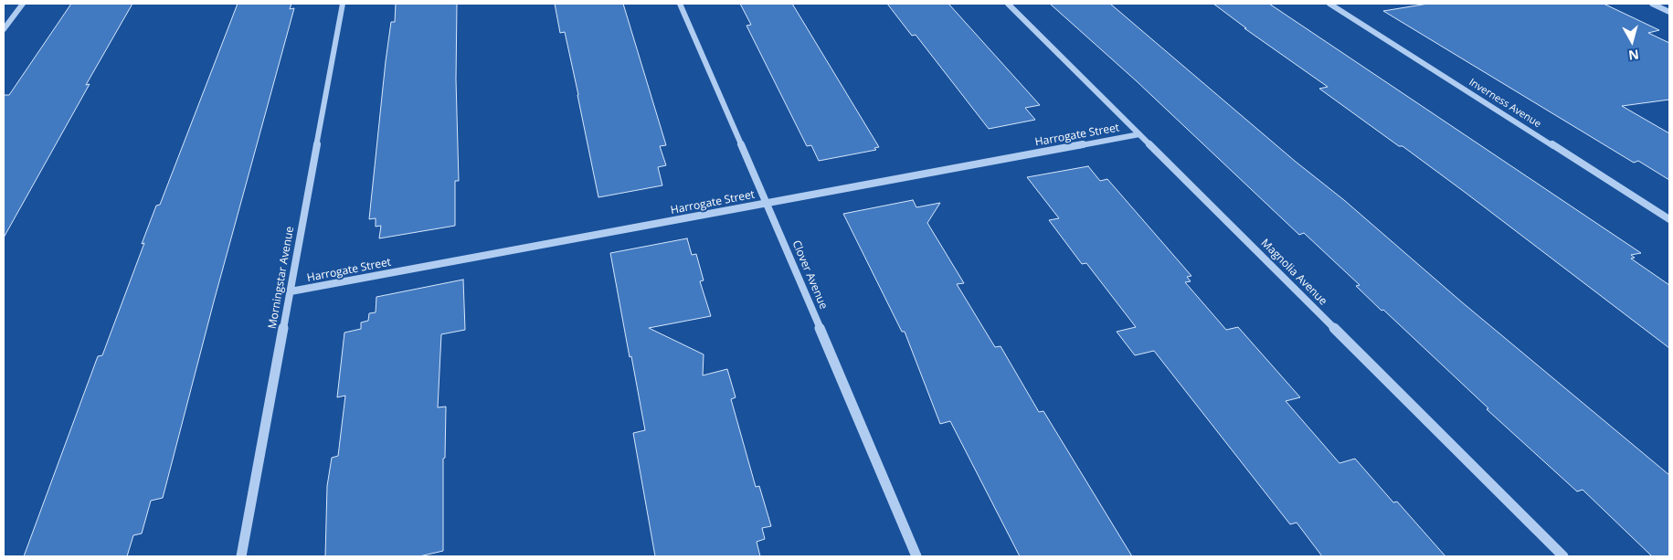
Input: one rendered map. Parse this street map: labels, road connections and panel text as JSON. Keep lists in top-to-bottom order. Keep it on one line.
{"streets":{"street":["Inverness Avenue","Harrogate Street","Magnolia Avenue","Clover Avenue","Morningstar Avenue"]},"crossings":[["Harrogate Street","Magnolia Avenue"],["Harrogate Street","Clover Avenue"],["Harrogate Street","Morningstar Avenue"]],"north":"bottom"}
